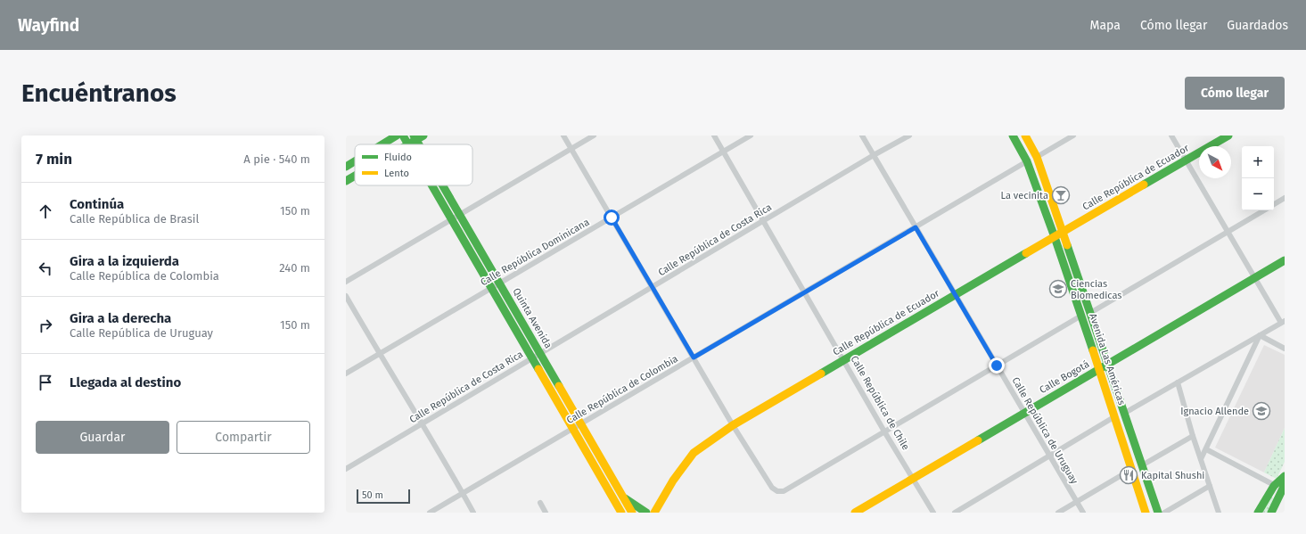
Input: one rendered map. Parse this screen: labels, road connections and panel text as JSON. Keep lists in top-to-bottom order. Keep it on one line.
{"streets":{"street":["Calle República de Ecuador","Calle República de Costa Rica","Calle República Dominicana","Quinta Avenida","Avenida Las Américas","Calle Bogotá","Calle República de Colombia","Calle República de Chile","Calle República de Uruguay"]},"crossings":[["Calle República de Ecuador","Avenida Las Américas"],["Calle República de Ecuador","Calle República de Chile"],["Calle República de Ecuador","Calle República de Uruguay"],["Calle República de Costa Rica","Quinta Avenida"],["Calle República de Costa Rica","Calle República de Chile"],["Calle República de Costa Rica","Calle República de Uruguay"],["Calle República Dominicana","Quinta Avenida"],["Calle República Dominicana","Calle República de Chile"],["Quinta Avenida","Calle República de Colombia"],["Avenida Las Américas","Calle Bogotá"],["Avenida Las Américas","Calle República de Colombia"],["Calle Bogotá","Calle República de Chile"],["Calle Bogotá","Calle República de Uruguay"],["Calle República de Colombia","Calle República de Chile"],["Calle República de Colombia","Calle República de Uruguay"]],"places":{"bar":["La vecinita"],"school or university":["Ciencias Biomedicas","Ignacio Allende"],"restaurant":["Kapital Shushi"]},"legend":["Fluido","Lento"],"scale_bar":"50 m","north":"bottom right","page":{"header":"Wayfind","nav":["Mapa","Cómo llegar","Guardados"],"buttons":["Cómo llegar",["Guardar","Compartir"]],"title":"Encuéntranos","heading":["7 min","A pie · 540 m"],"map_buttons":["+","−"],"list":[["Continúa","Calle República de Brasil","150 m"],["Gira a la izquierda","Calle República de Colombia","240 m"],["Gira a la derecha","Calle República de Uruguay","150 m"],"Llegada al destino"],"scale":"50 m"}}
